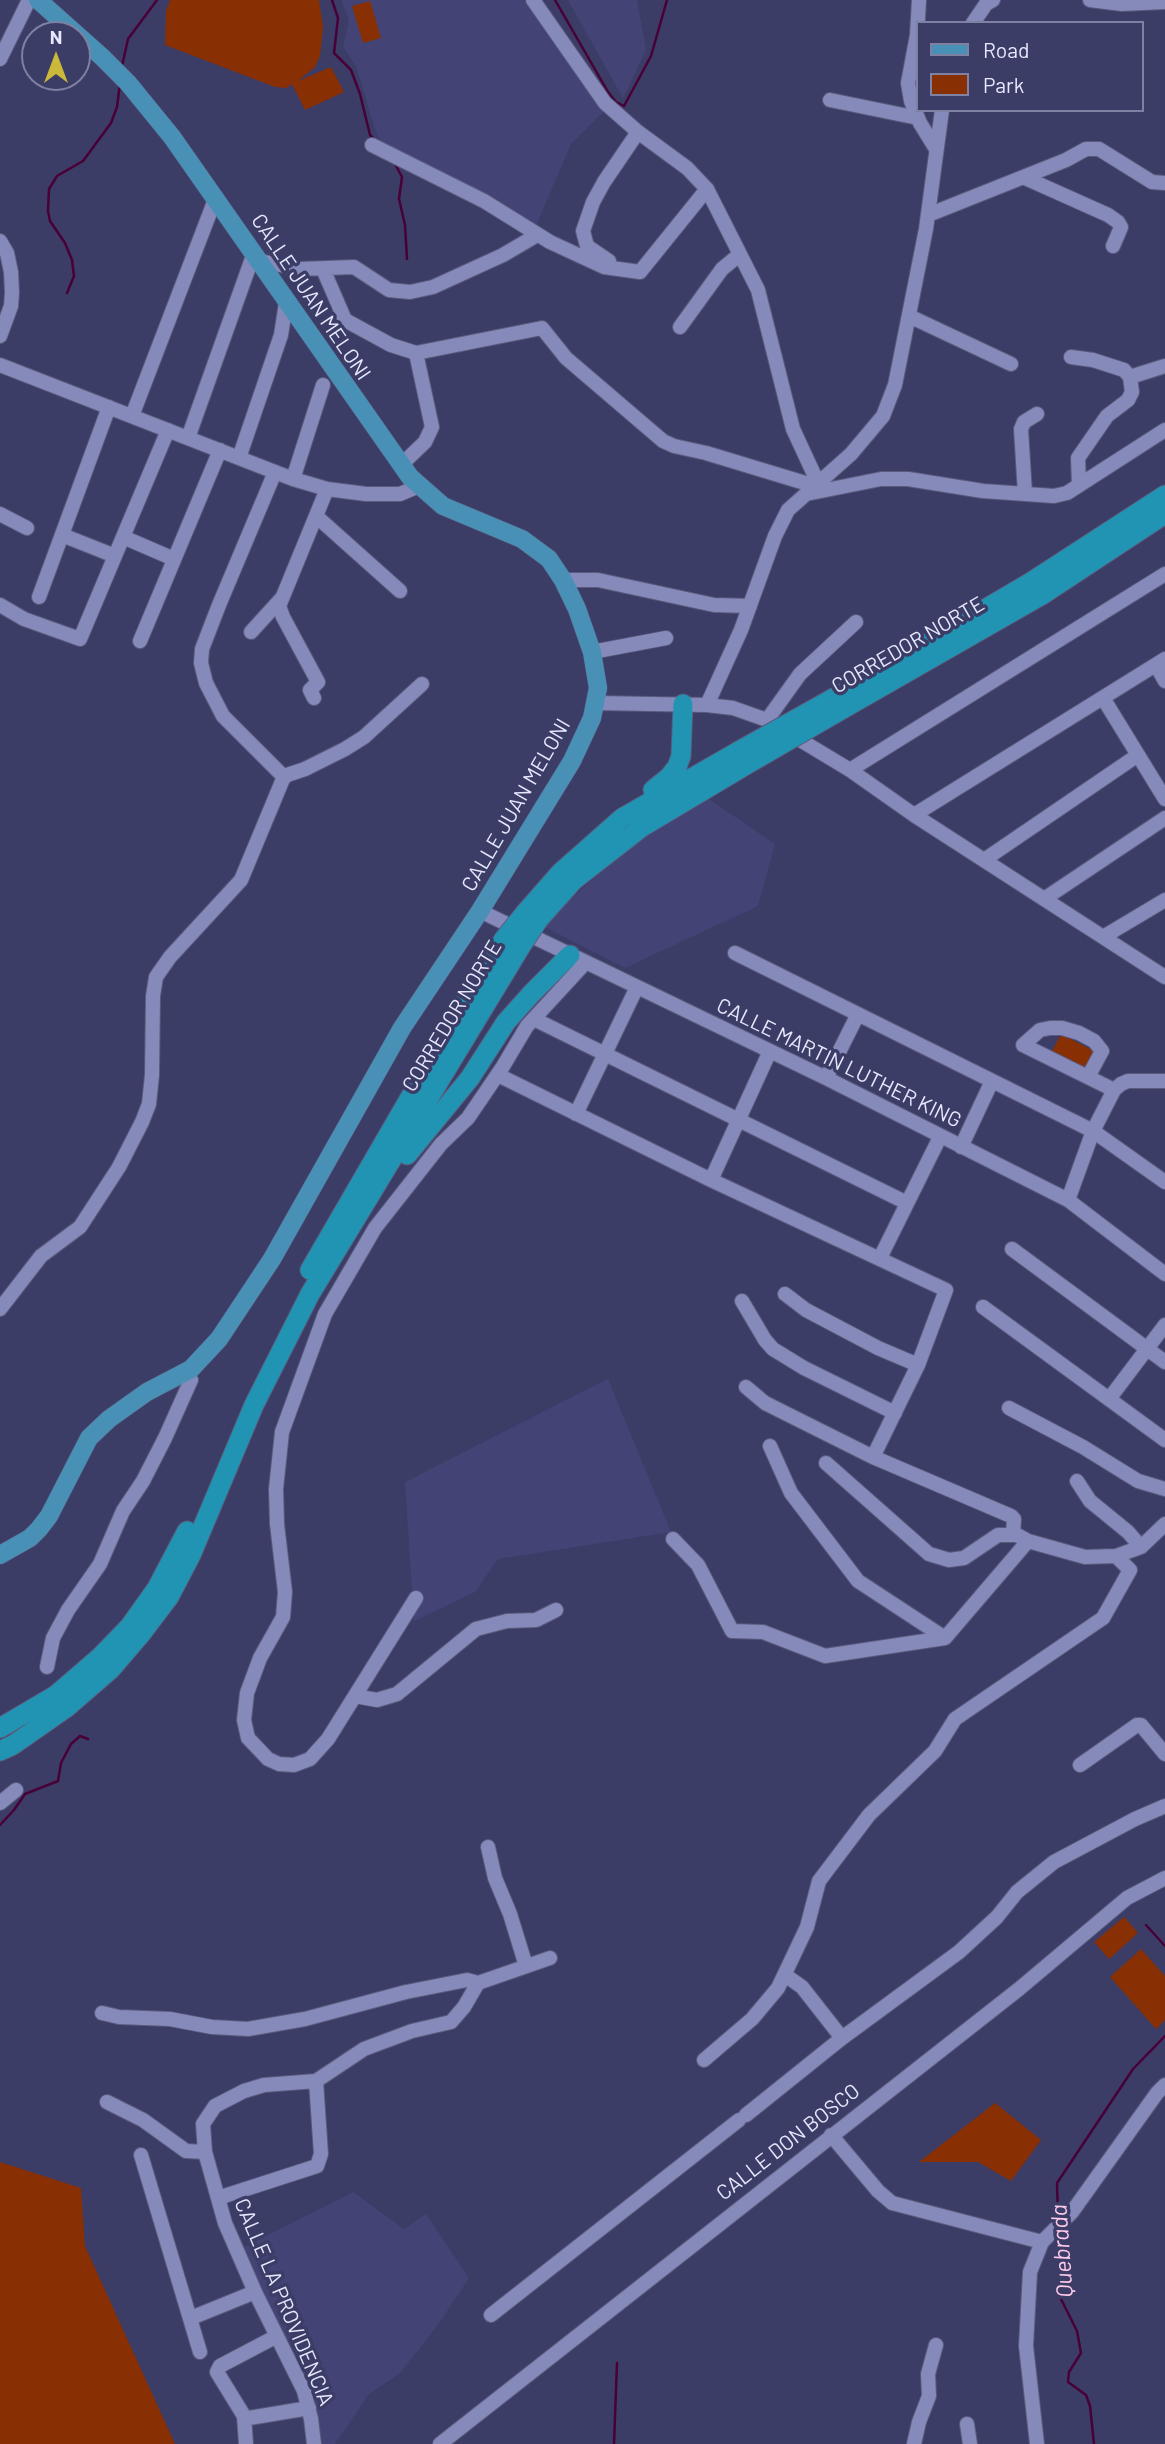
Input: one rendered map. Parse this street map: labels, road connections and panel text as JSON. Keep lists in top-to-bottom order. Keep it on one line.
{"streets":{"highway":["CORREDOR NORTE"],"main road":["CALLE JUAN MELONI"],"street":["CALLE MARTIN LUTHER KING","CALLE DON BOSCO","CALLE LA PROVIDENCIA"]},"crossings":[["CALLE JUAN MELONI","CALLE MARTIN LUTHER KING"]],"water":["Quebrada"],"legend":["Road","Park"],"north":"top"}
